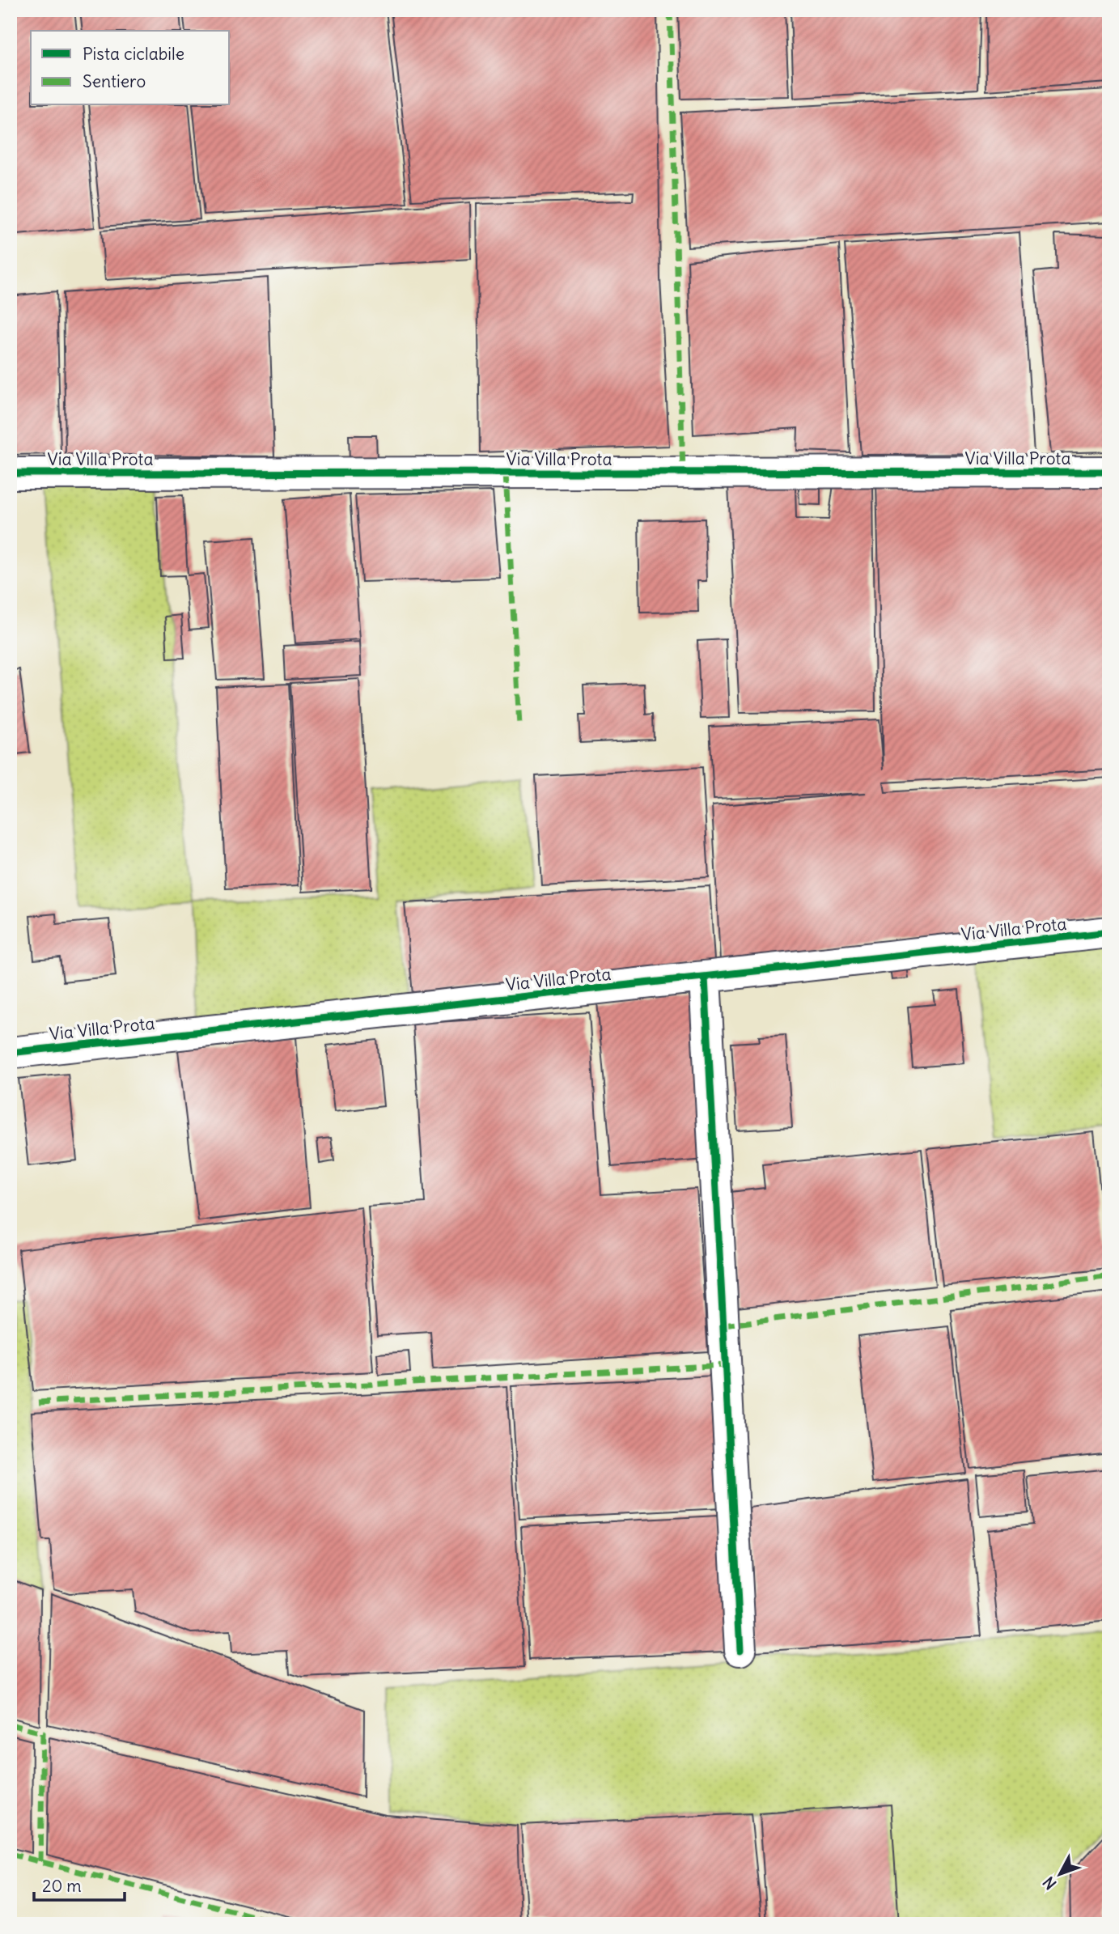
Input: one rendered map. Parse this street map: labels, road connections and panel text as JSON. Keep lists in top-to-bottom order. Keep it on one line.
{"streets":{"street":["Via Villa Prota"]},"legend":["Pista ciclabile","Sentiero"],"scale_bar":"20 m","north":"bottom left"}
